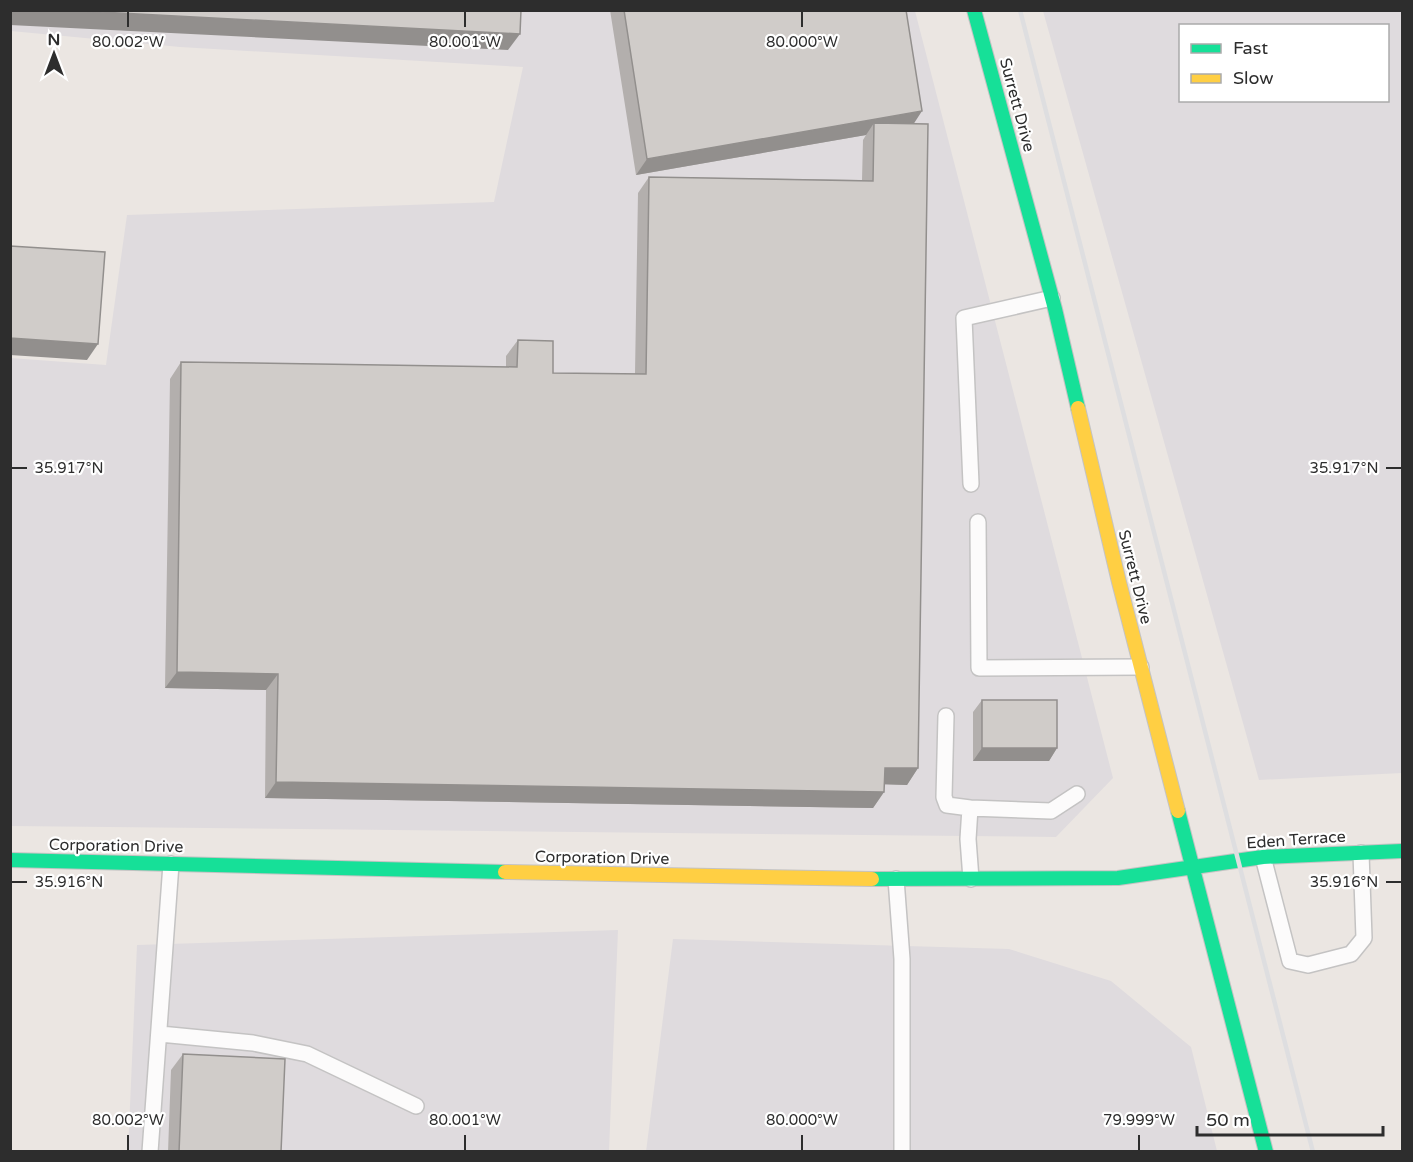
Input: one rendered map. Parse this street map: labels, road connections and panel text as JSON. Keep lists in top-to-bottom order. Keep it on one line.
{"streets":{"street":["Surrett Drive","Eden Terrace","Corporation Drive"]},"crossings":[["Surrett Drive","Eden Terrace"],["Surrett Drive","Corporation Drive"],["Eden Terrace","Corporation Drive"]],"legend":["Fast","Slow"],"scale_bar":"50 m","north":"top","coordinates":["80.002°W","80.001°W","80.000°W","35.917°N","35.916°N","79.999°W"]}
